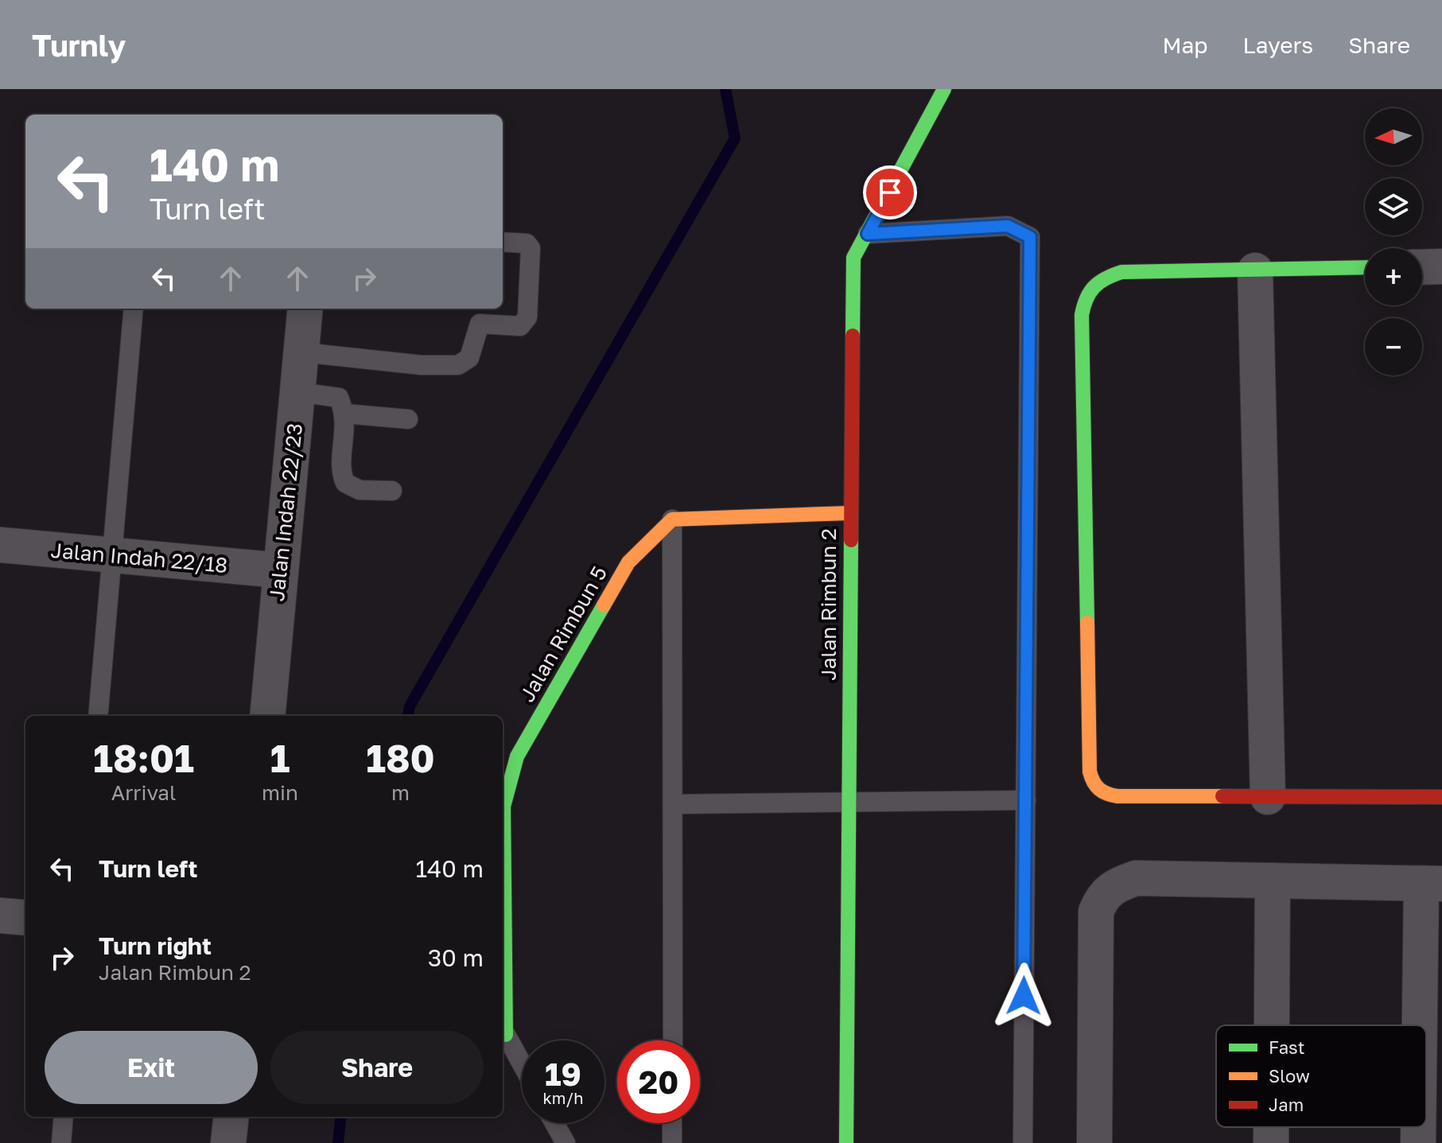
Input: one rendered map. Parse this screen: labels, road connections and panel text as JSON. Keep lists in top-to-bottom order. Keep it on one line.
{"streets":{"street":["Jalan Indah 22/23","Jalan Indah 22/18","Jalan Rimbun 2","Jalan Rimbun 5"]},"crossings":[["Jalan Indah 22/23","Jalan Indah 22/18"]],"legend":["Fast","Slow","Jam"],"north":"left","page":{"header":"Turnly","nav":["Map","Layers","Share"],"map_buttons":["+","−"],"turn":["140 m","Turn left"],"eta":["18:01","Arrival","1","min","180","m"],"list":[{"name":"Turn left","value":"140 m"},{"name":"Turn right","note":"Jalan Rimbun 2","value":"30 m"}],"buttons":["Exit","Share"],"speed":"19 km/h","limit":"20"}}
